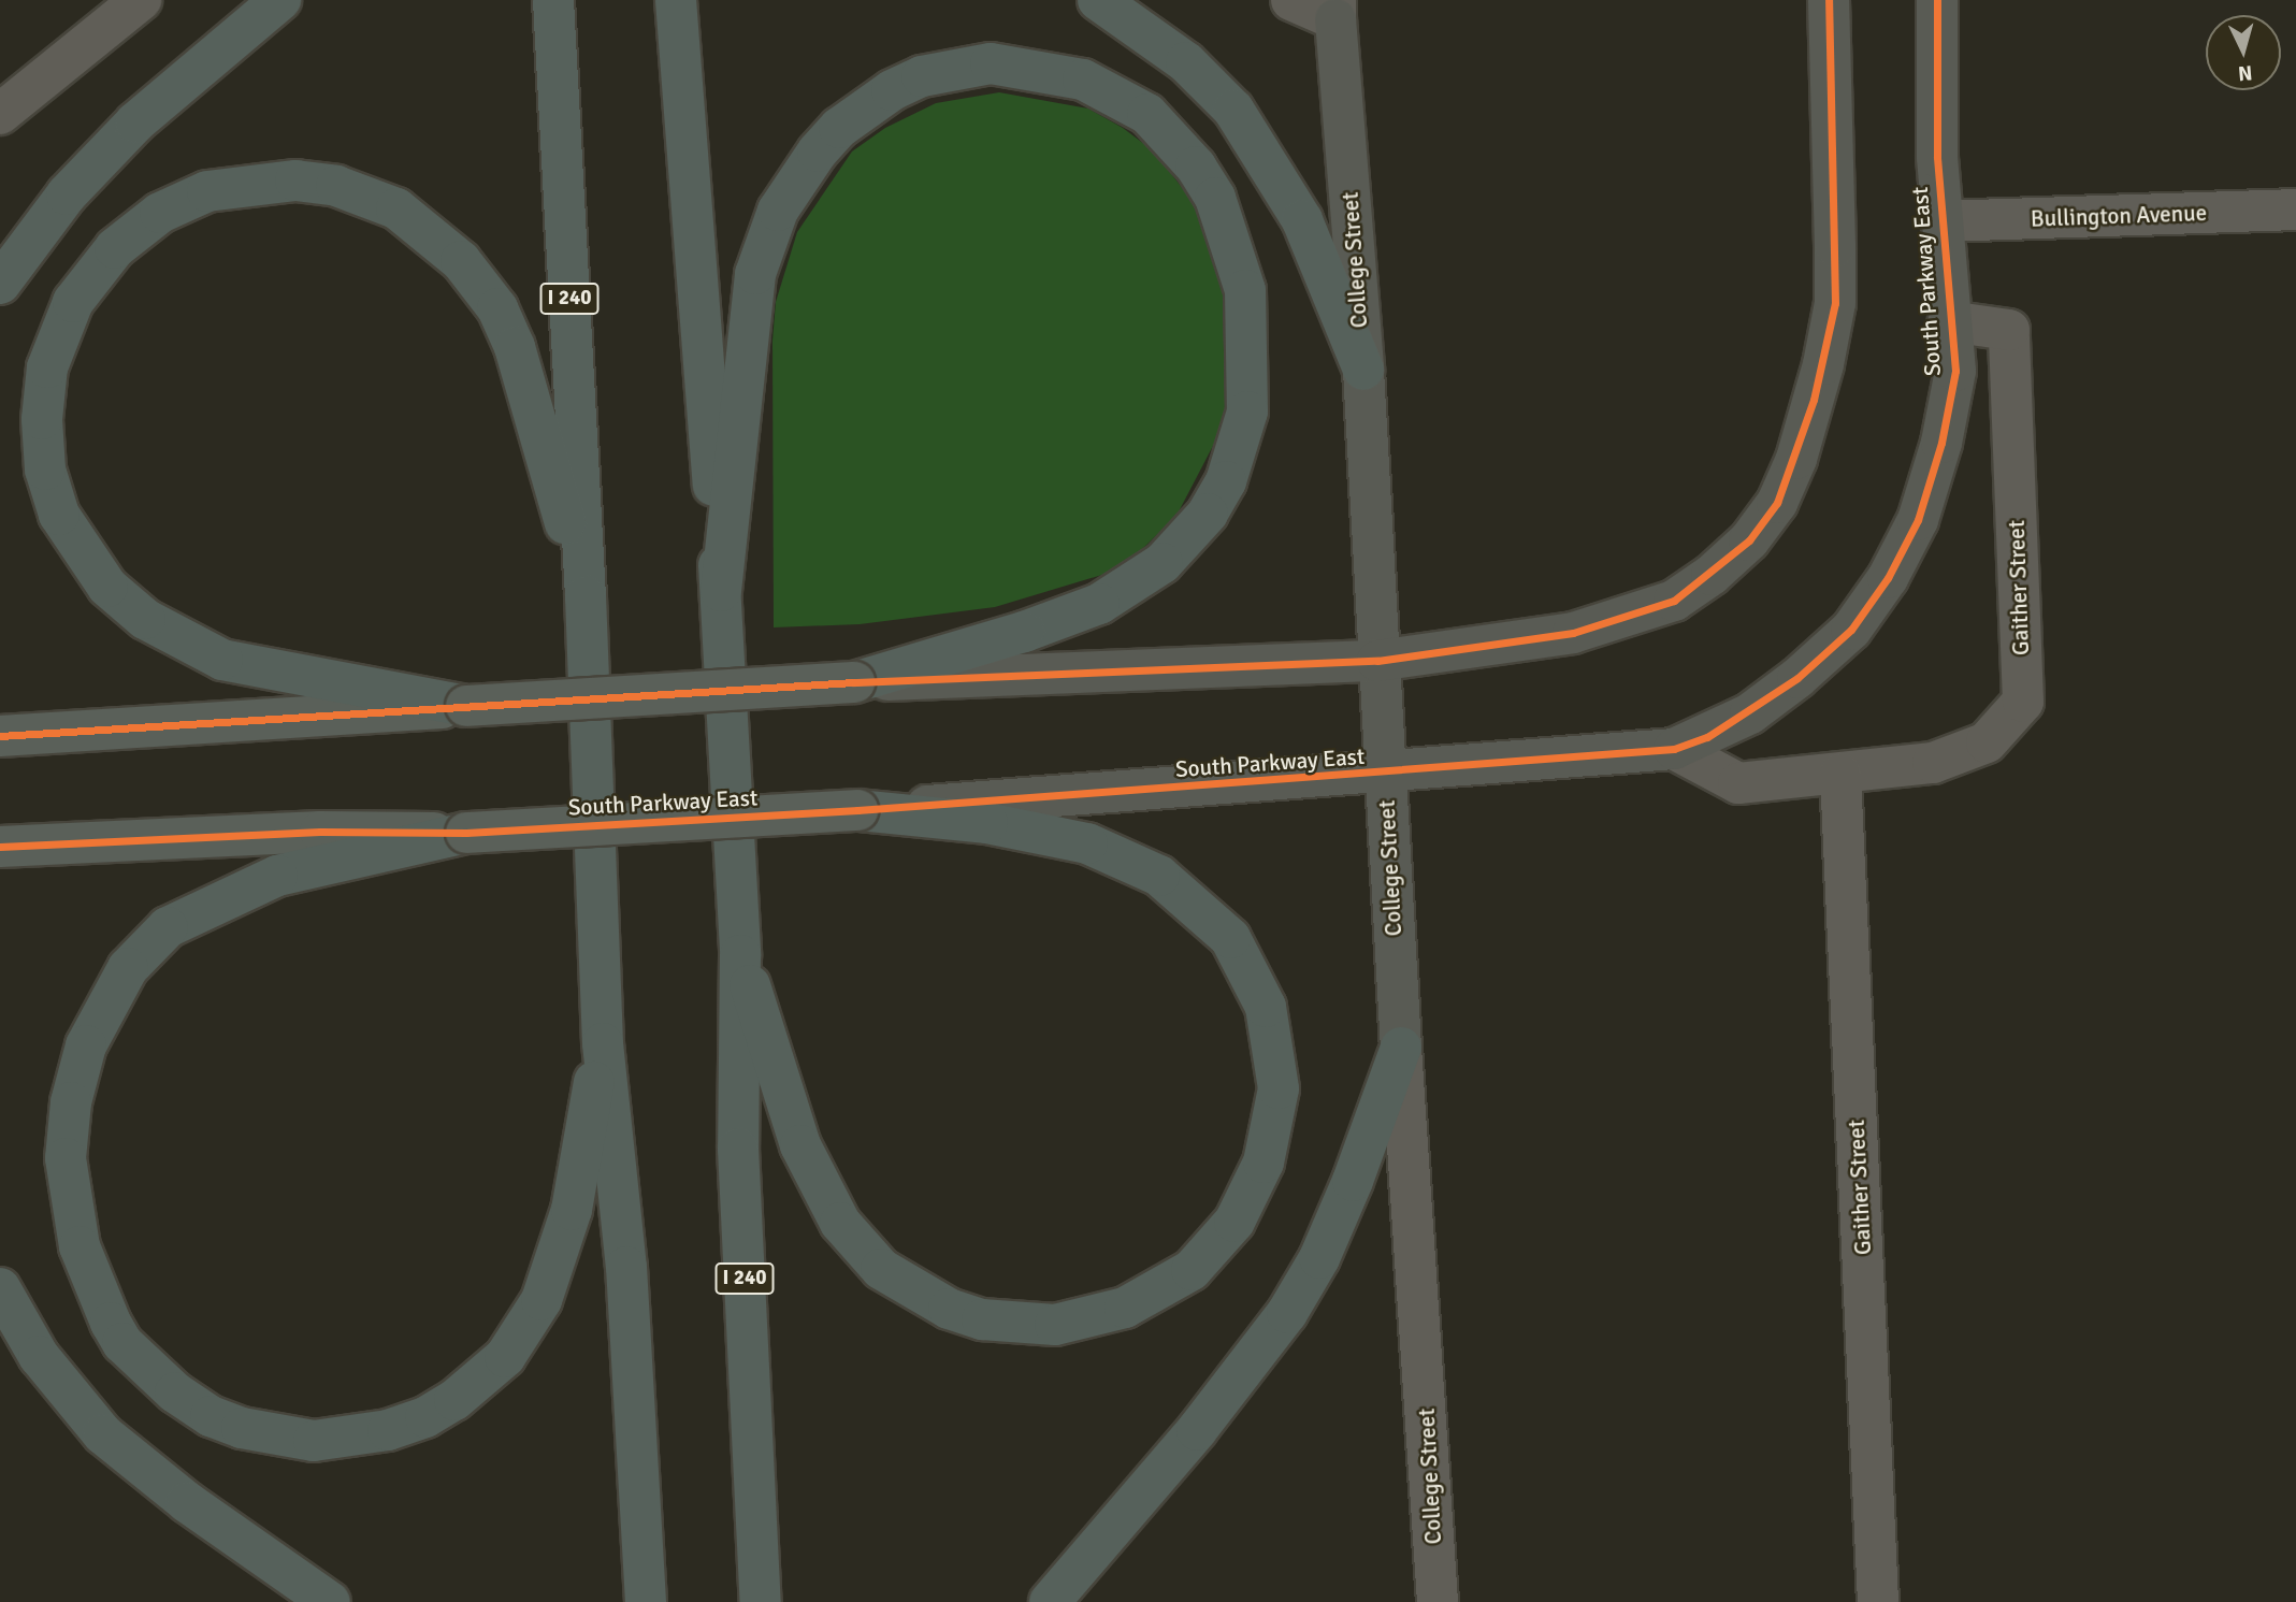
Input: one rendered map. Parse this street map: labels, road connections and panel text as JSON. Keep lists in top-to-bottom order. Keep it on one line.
{"streets":{"highway":["I 240"],"main road":["College Street","South Parkway East"],"street":["Bullington Avenue","Gaither Street"]},"crossings":[["Bullington Avenue","South Parkway East"],["College Street","South Parkway East"],["South Parkway East","Gaither Street"]],"north":"bottom"}
